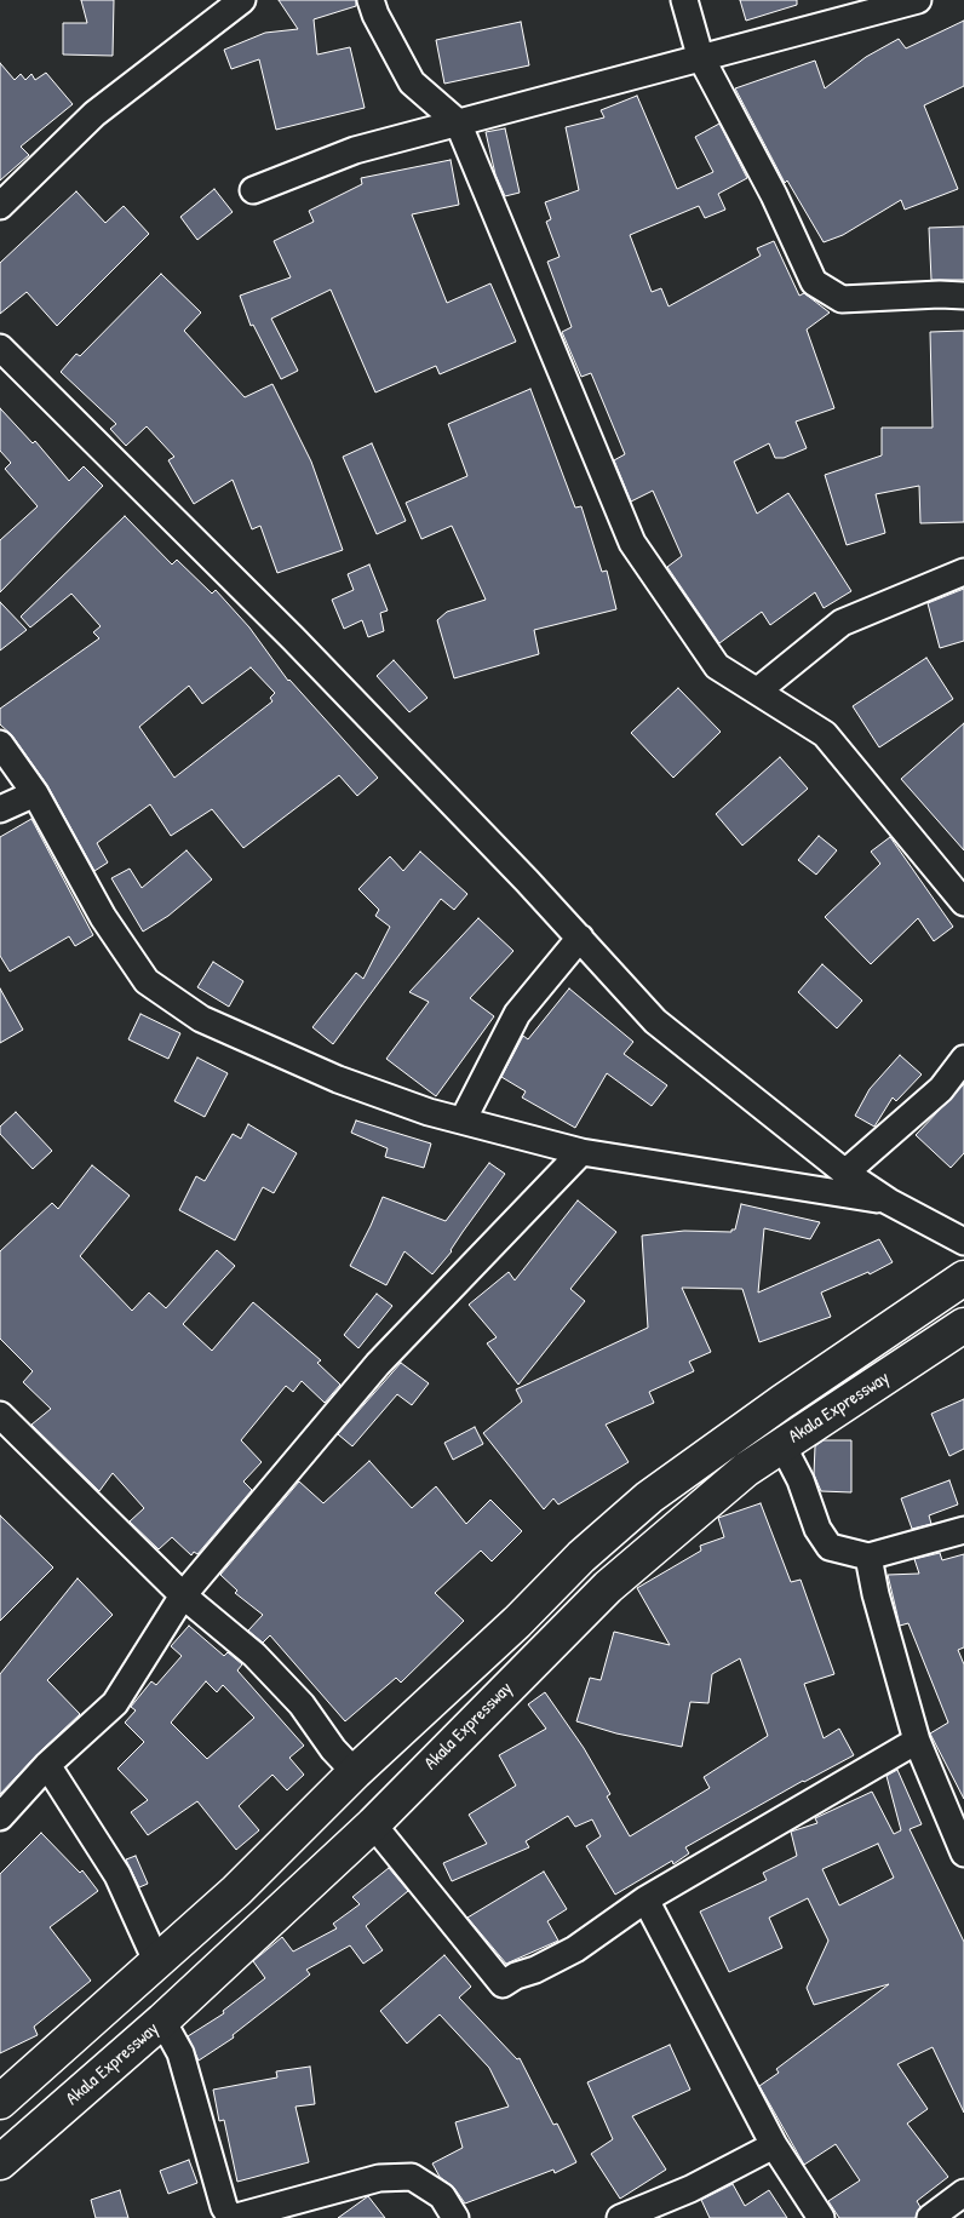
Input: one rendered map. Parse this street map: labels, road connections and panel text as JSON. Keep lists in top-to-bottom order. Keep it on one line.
{"streets":{"main road":["Akala Expressway"]}}
